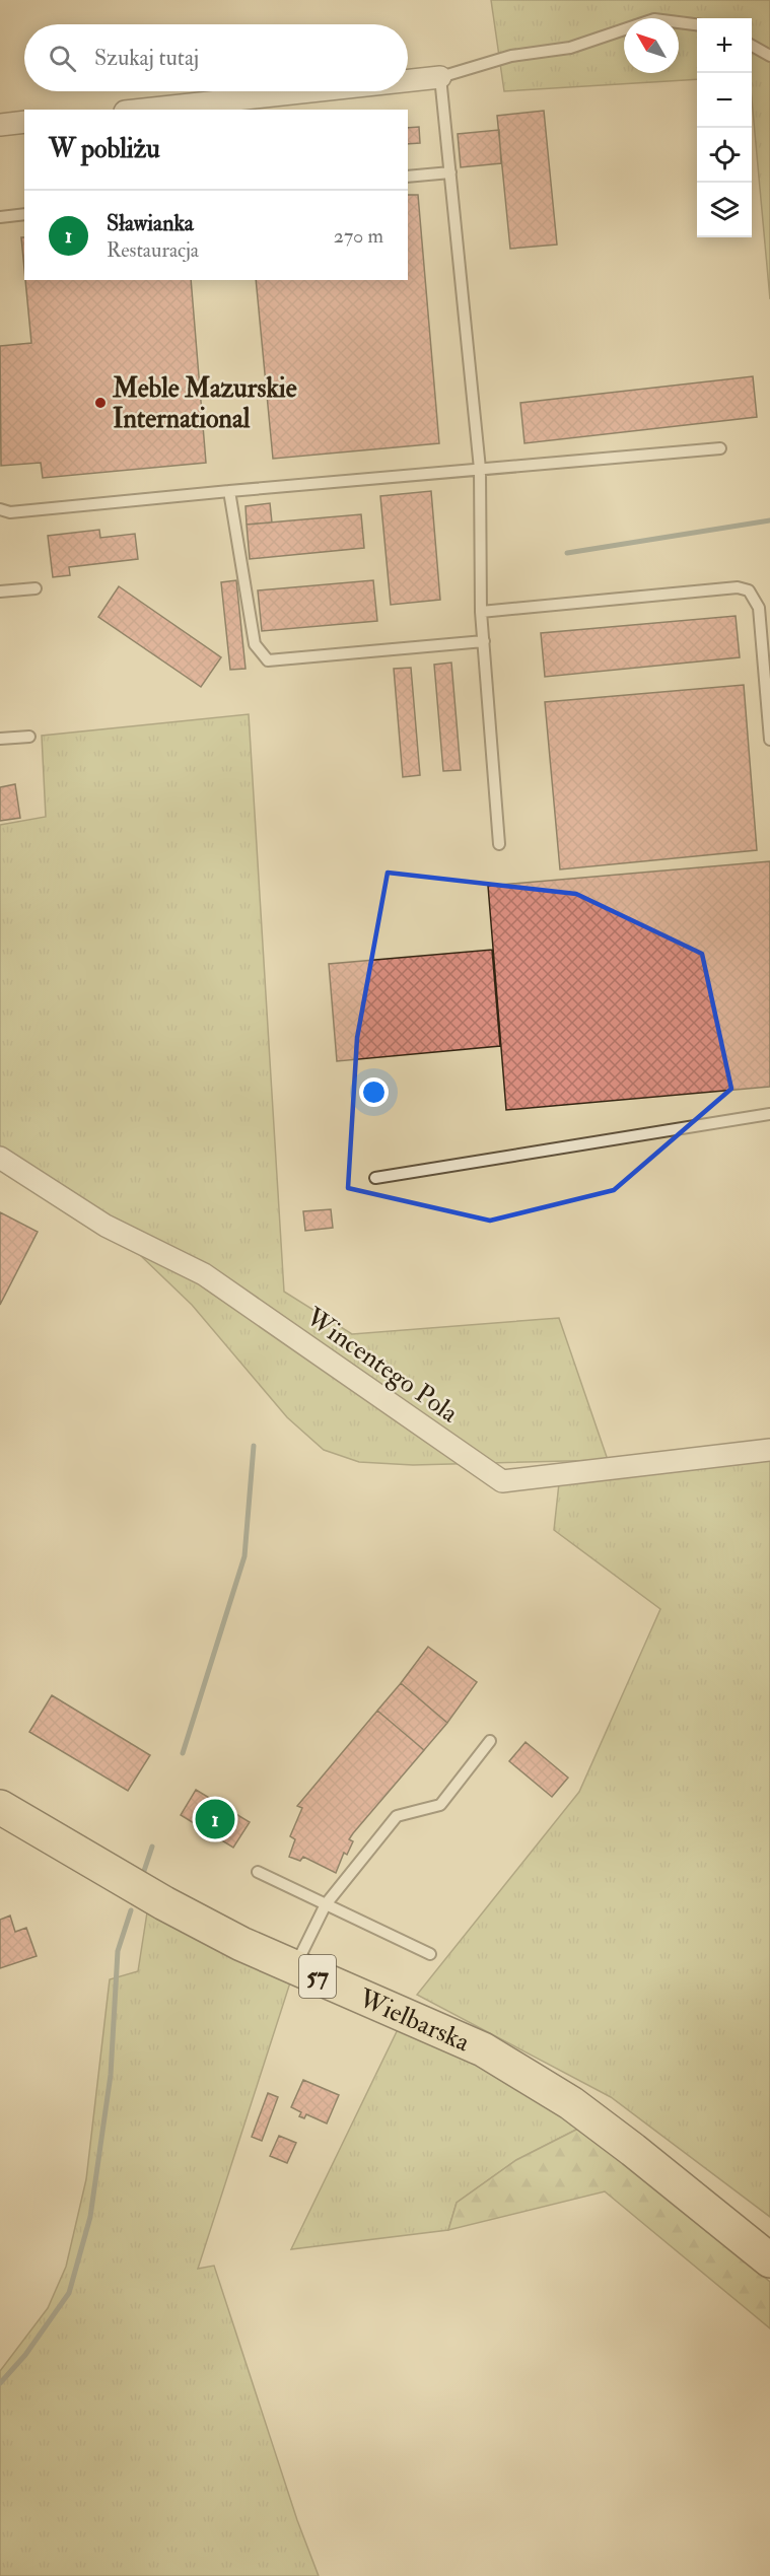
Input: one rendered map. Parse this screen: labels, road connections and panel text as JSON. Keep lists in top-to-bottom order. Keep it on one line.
{"streets":{"main road":["57","Wielbarska"],"street":["Wincentego Pola"]},"places":["Meble Mazurskie International"],"north":"top left","page":{"map_buttons":["+","−"],"search":"Szukaj tutaj","heading":"W pobliżu","list":[{"mark":"1","name":"Sławianka","note":"Restauracja","value":"270 m"}],"pins":"1"}}
